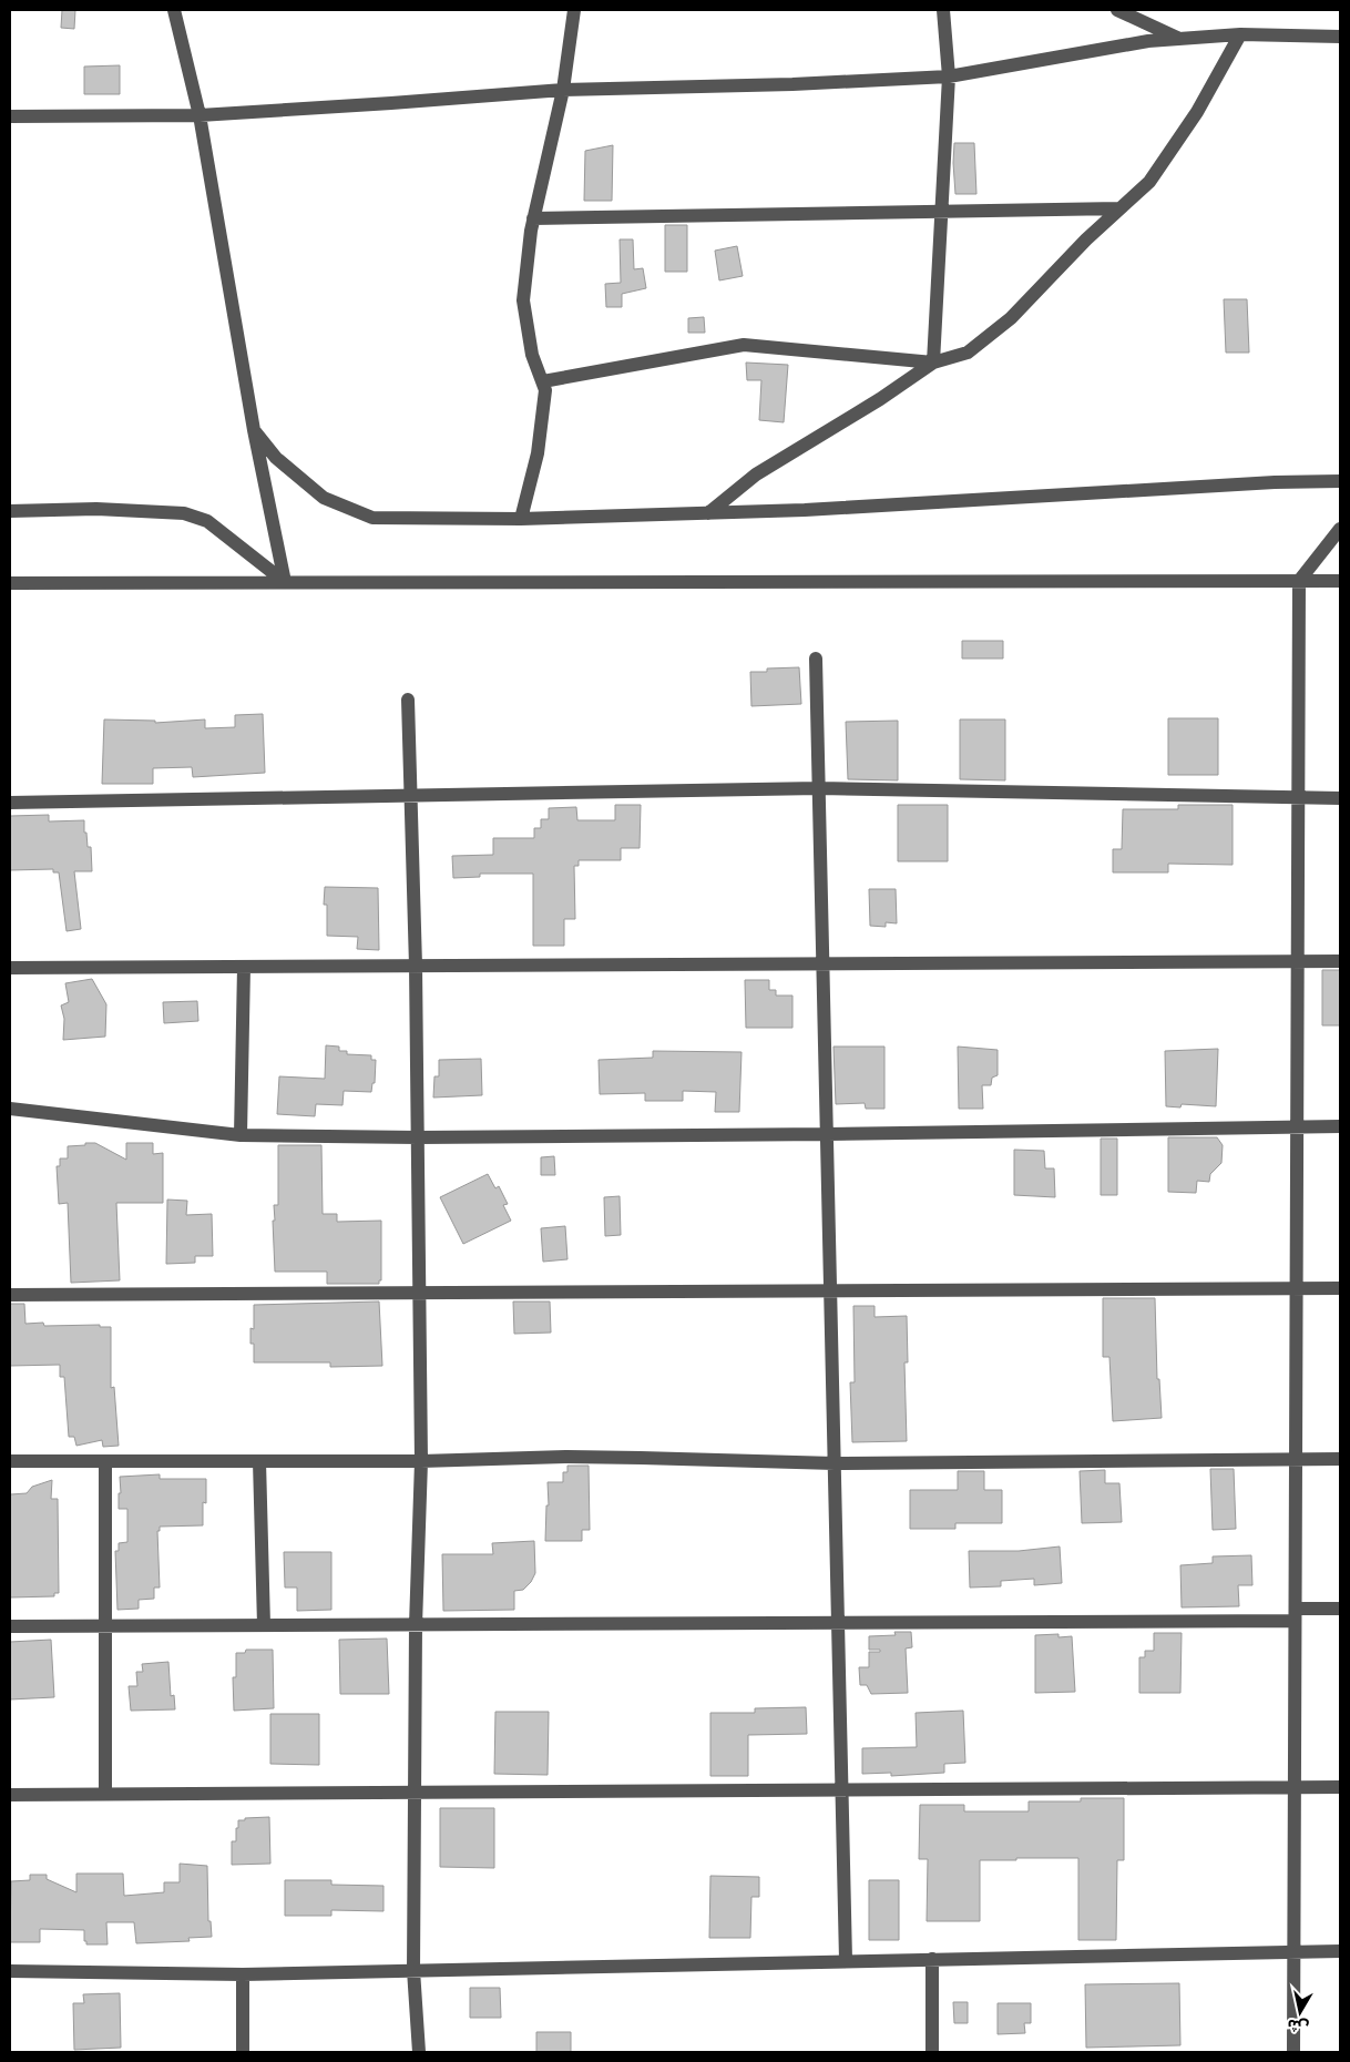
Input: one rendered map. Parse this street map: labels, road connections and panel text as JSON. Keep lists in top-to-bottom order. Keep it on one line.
{"north":"bottom"}
